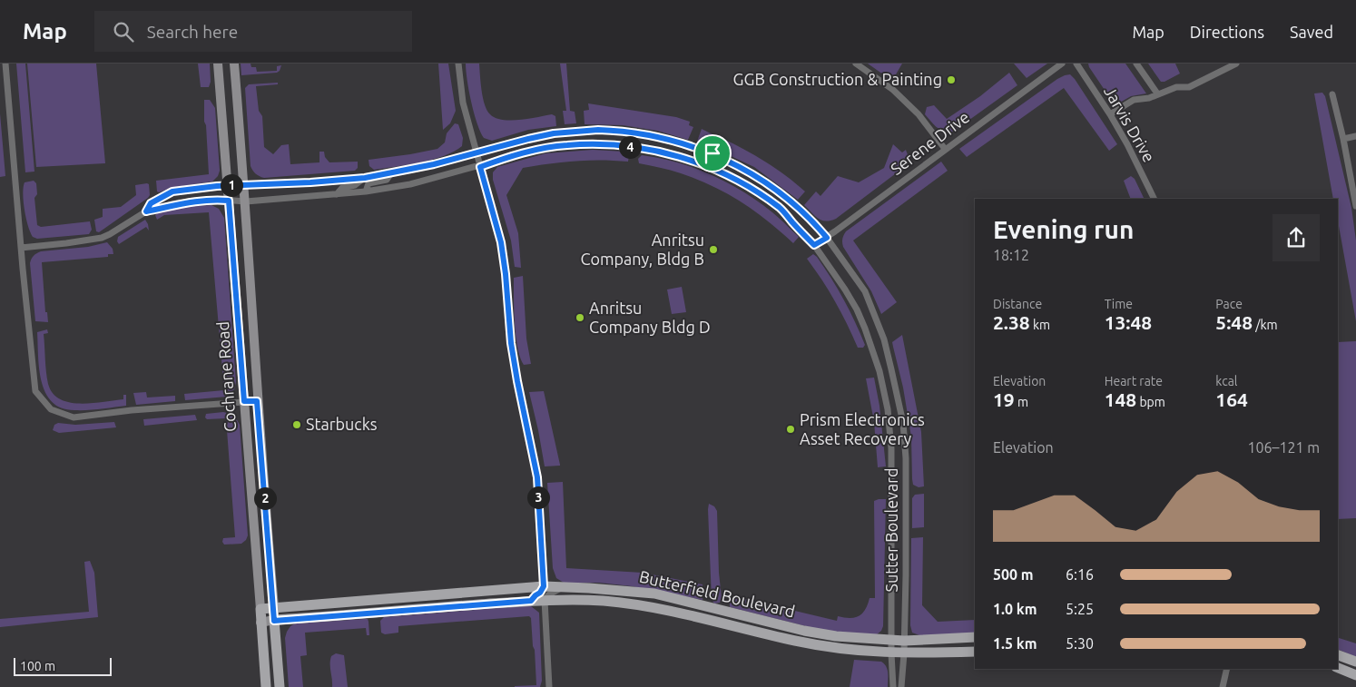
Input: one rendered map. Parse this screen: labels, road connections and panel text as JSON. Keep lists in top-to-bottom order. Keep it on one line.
{"streets":{"main road":["Cochrane Road","Butterfield Boulevard"],"street":["Jarvis Drive","Serene Drive","Sutter Boulevard"]},"crossings":[["Serene Drive","Sutter Boulevard"],["Cochrane Road","Sutter Boulevard"],["Cochrane Road","Butterfield Boulevard"],["Sutter Boulevard","Butterfield Boulevard"]],"places":["GGB Construction & Painting","Anritsu Company, Bldg B","Anritsu Company Bldg D","Starbucks","Prism Electronics Asset Recovery"],"scale_bar":"100 m","page":{"header":"Map","search":"Search here","nav":["Map","Directions","Saved"],"pins":["4","1","3","2"],"heading":["Evening run","18:12"],"stats":[["Distance","2.38 km"],["Time","13:48"],["Pace","5:48 /km"],["Elevation","19 m"],["Heart rate","148 bpm"],["kcal","164"]],"chart":["Elevation","106–121 m"],"list":[{"name":"500 m","note":"6:16"},{"name":"1.0 km","note":"5:25"},{"name":"1.5 km","note":"5:30"}],"scale":"100 m"}}
